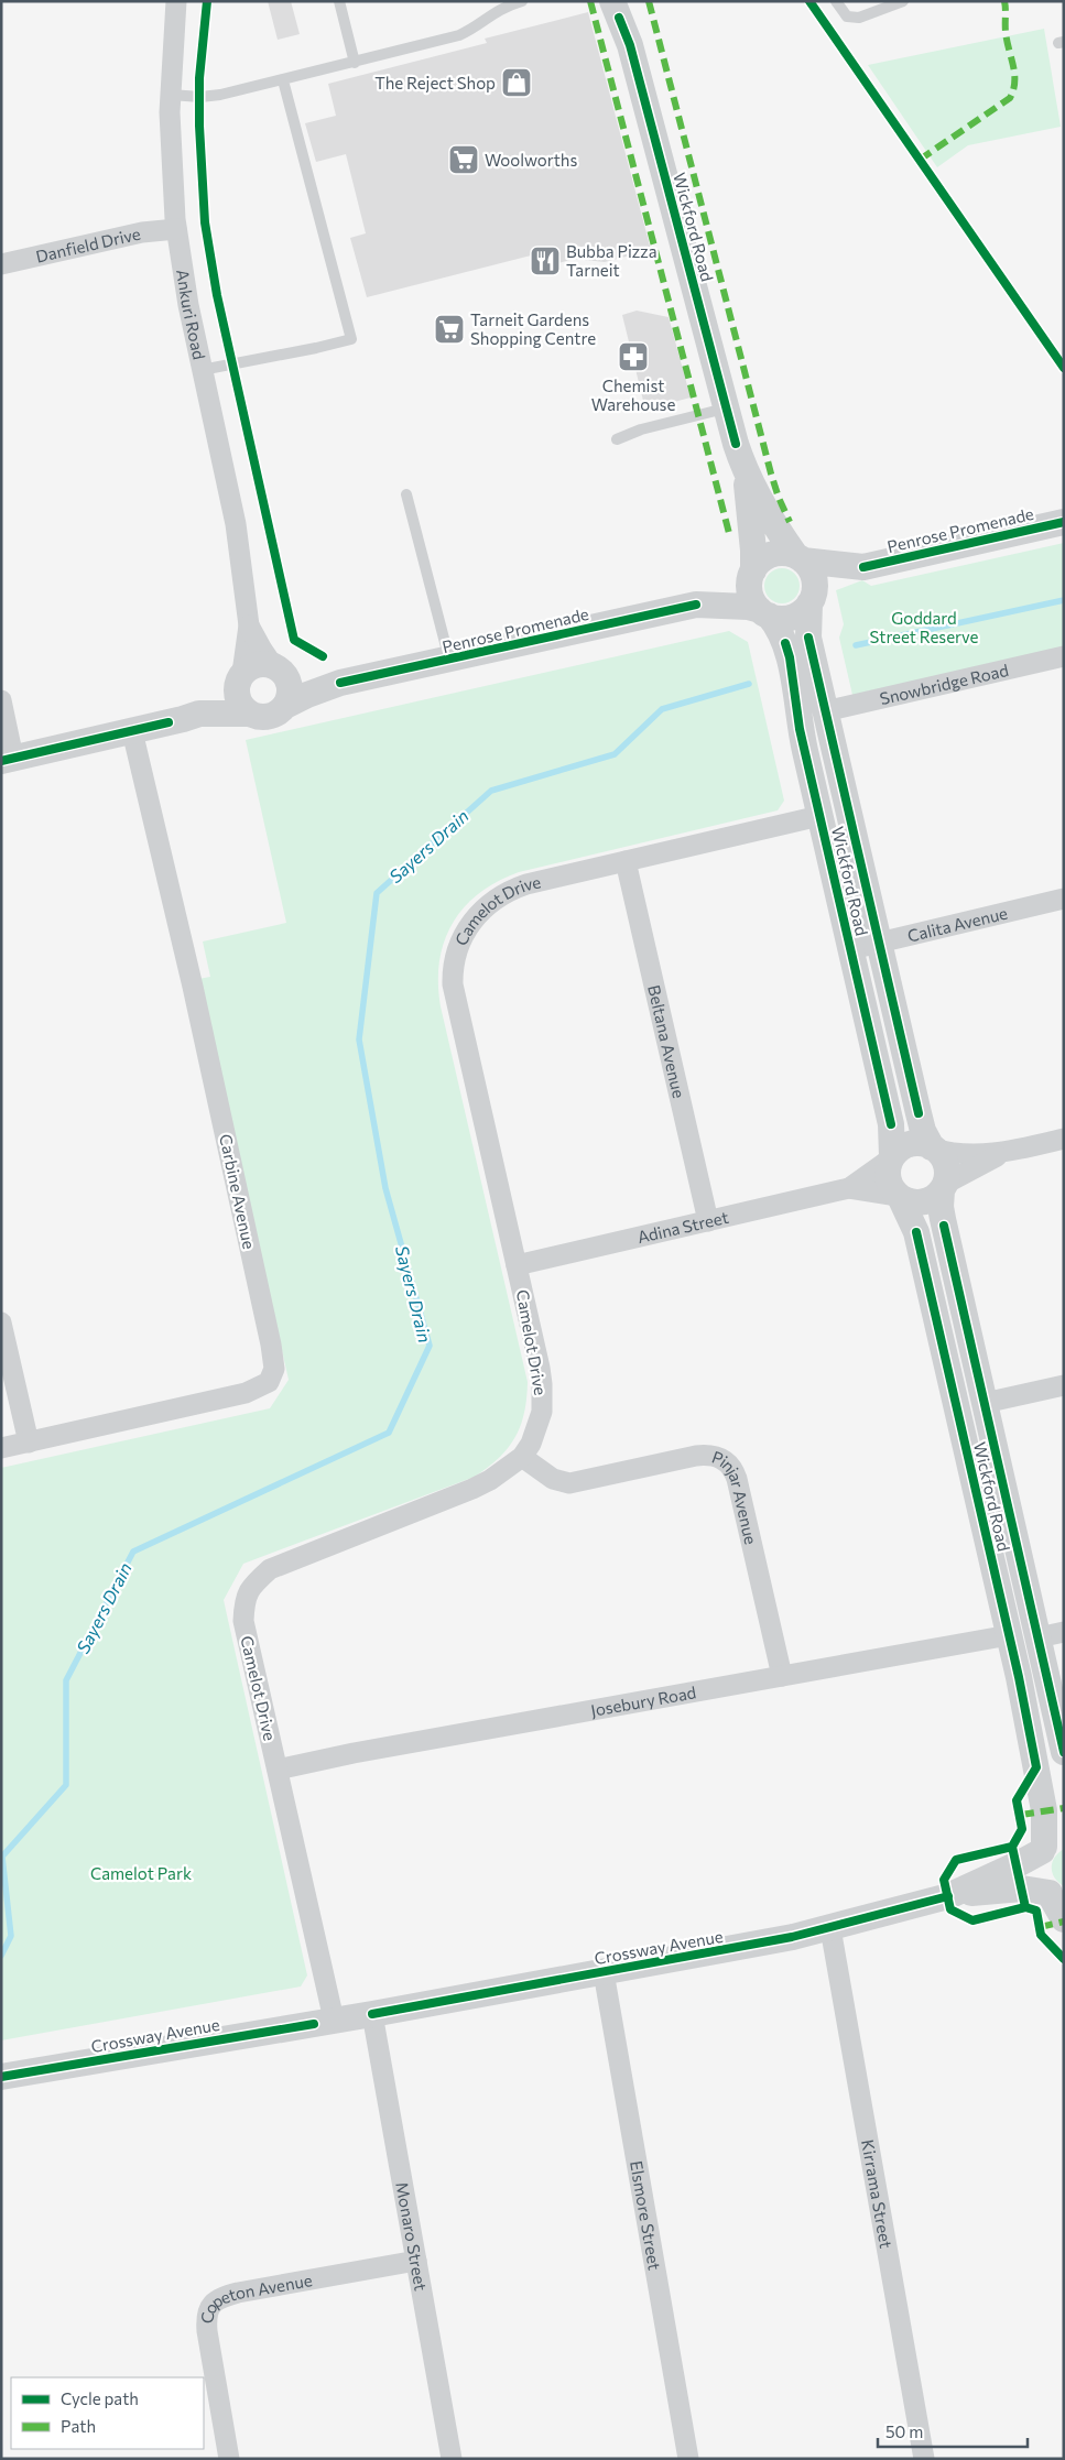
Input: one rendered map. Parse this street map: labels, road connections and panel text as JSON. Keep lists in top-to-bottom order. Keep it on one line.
{"streets":{"street":["Wickford Road","Danfield Drive","Ankuri Road","Penrose Promenade","Snowbridge Road","Camelot Drive","Calita Avenue","Beltana Avenue","Carbine Avenue","Adina Street","Pinjar Avenue","Josebury Road","Crossway Avenue","Kirrama Street","Elsmore Street","Monaro Street","Copeton Avenue"]},"crossings":[["Wickford Road","Penrose Promenade"],["Wickford Road","Snowbridge Road"],["Wickford Road","Camelot Drive"],["Wickford Road","Calita Avenue"],["Wickford Road","Adina Street"],["Wickford Road","Josebury Road"],["Wickford Road","Crossway Avenue"],["Danfield Drive","Ankuri Road"],["Ankuri Road","Penrose Promenade"],["Camelot Drive","Beltana Avenue"],["Camelot Drive","Adina Street"],["Camelot Drive","Pinjar Avenue"],["Camelot Drive","Josebury Road"],["Camelot Drive","Crossway Avenue"],["Beltana Avenue","Adina Street"],["Pinjar Avenue","Josebury Road"],["Crossway Avenue","Kirrama Street"],["Crossway Avenue","Elsmore Street"],["Crossway Avenue","Monaro Street"],["Monaro Street","Copeton Avenue"]],"water":["Sayers Drain"],"parks":["Goddard Street Reserve","Camelot Park"],"places":{"shop":["The Reject Shop"],"supermarket":["Woolworths","Tarneit Gardens Shopping Centre"],"restaurant":["Bubba Pizza Tarneit"],"pharmacy":["Chemist Warehouse"]},"legend":["Cycle path","Path"],"scale_bar":"50 m"}
